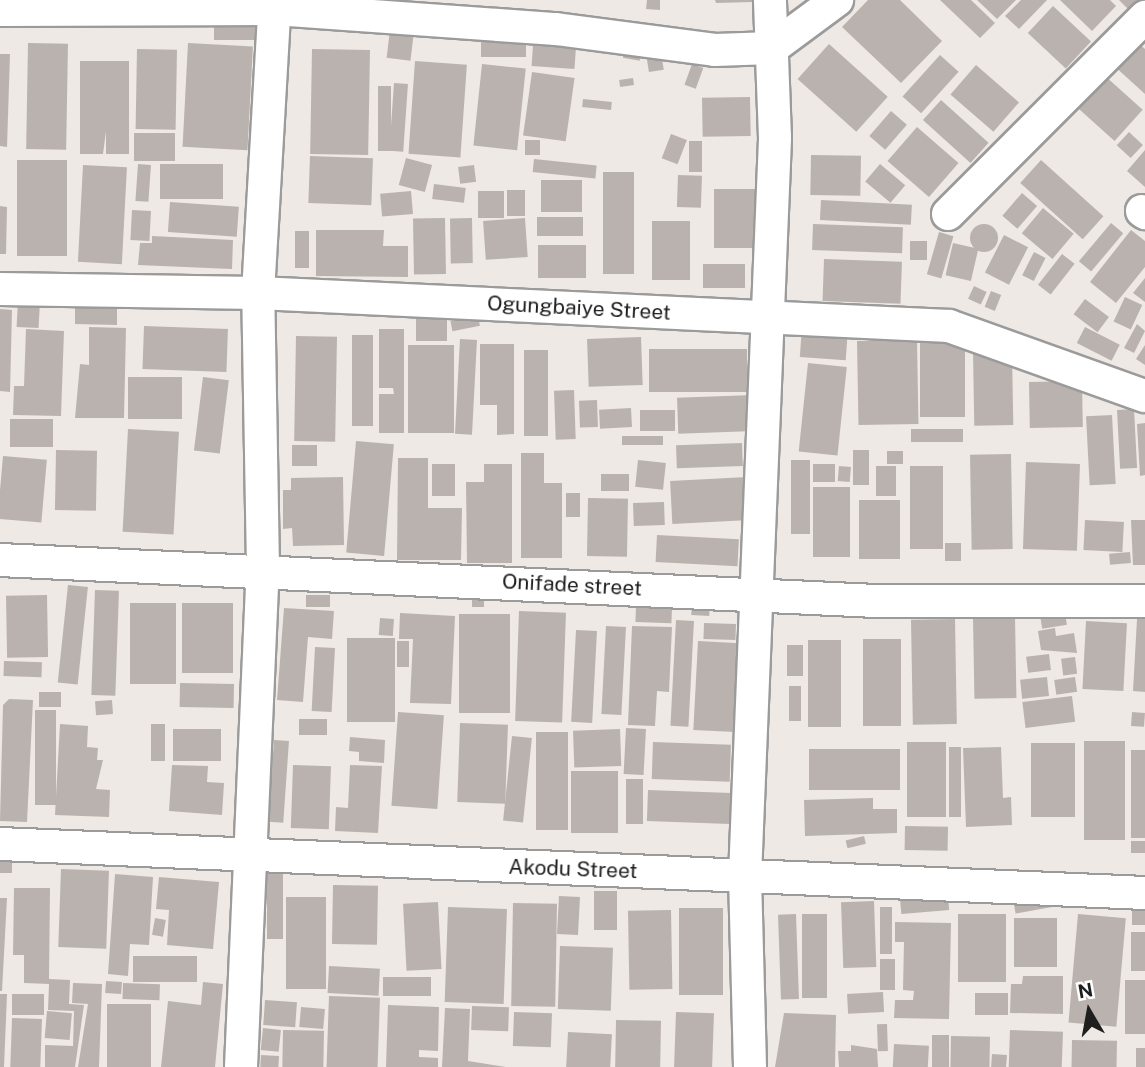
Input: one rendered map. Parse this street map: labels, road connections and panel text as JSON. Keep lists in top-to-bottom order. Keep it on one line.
{"streets":{"street":["Ogungbaiye Street","Onifade street","Akodu Street"]},"north":"top"}
